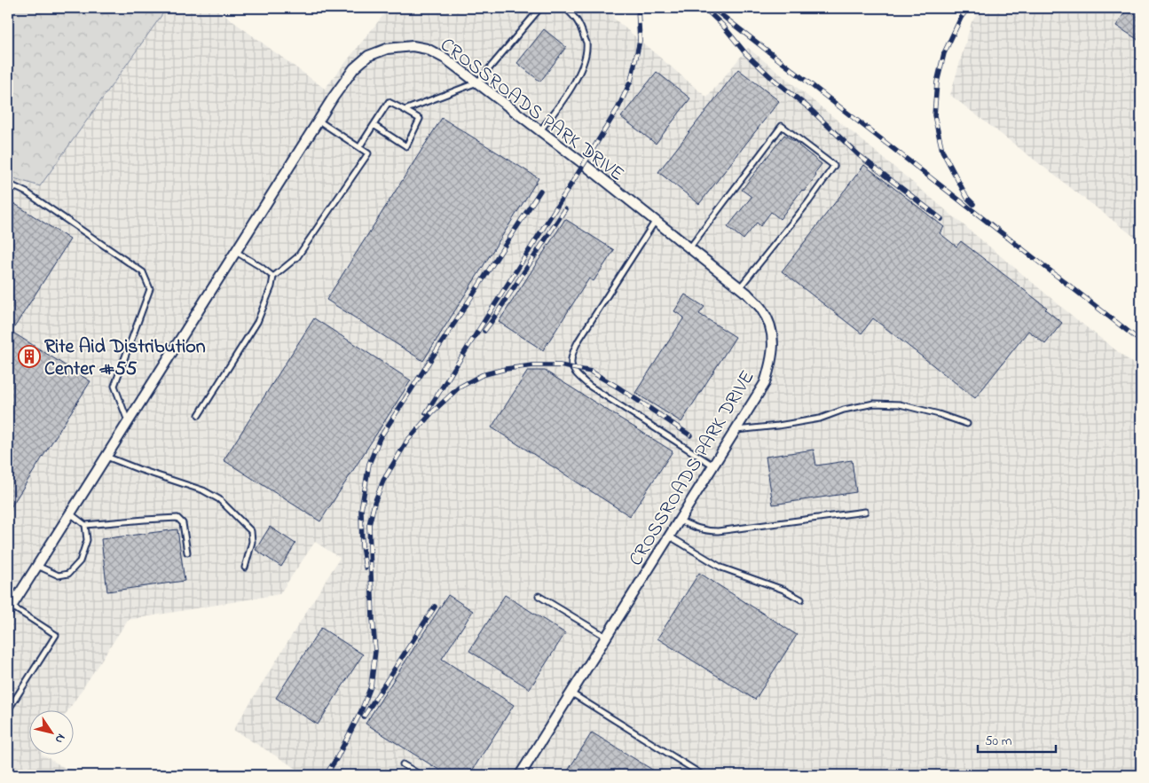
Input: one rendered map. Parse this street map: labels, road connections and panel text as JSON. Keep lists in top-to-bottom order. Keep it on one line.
{"streets":{"street":["CROSSROADS PARK DRIVE"]},"places":{"building":["Rite Aid Distribution Center #55"]},"scale_bar":"50 m","north":"bottom right"}
